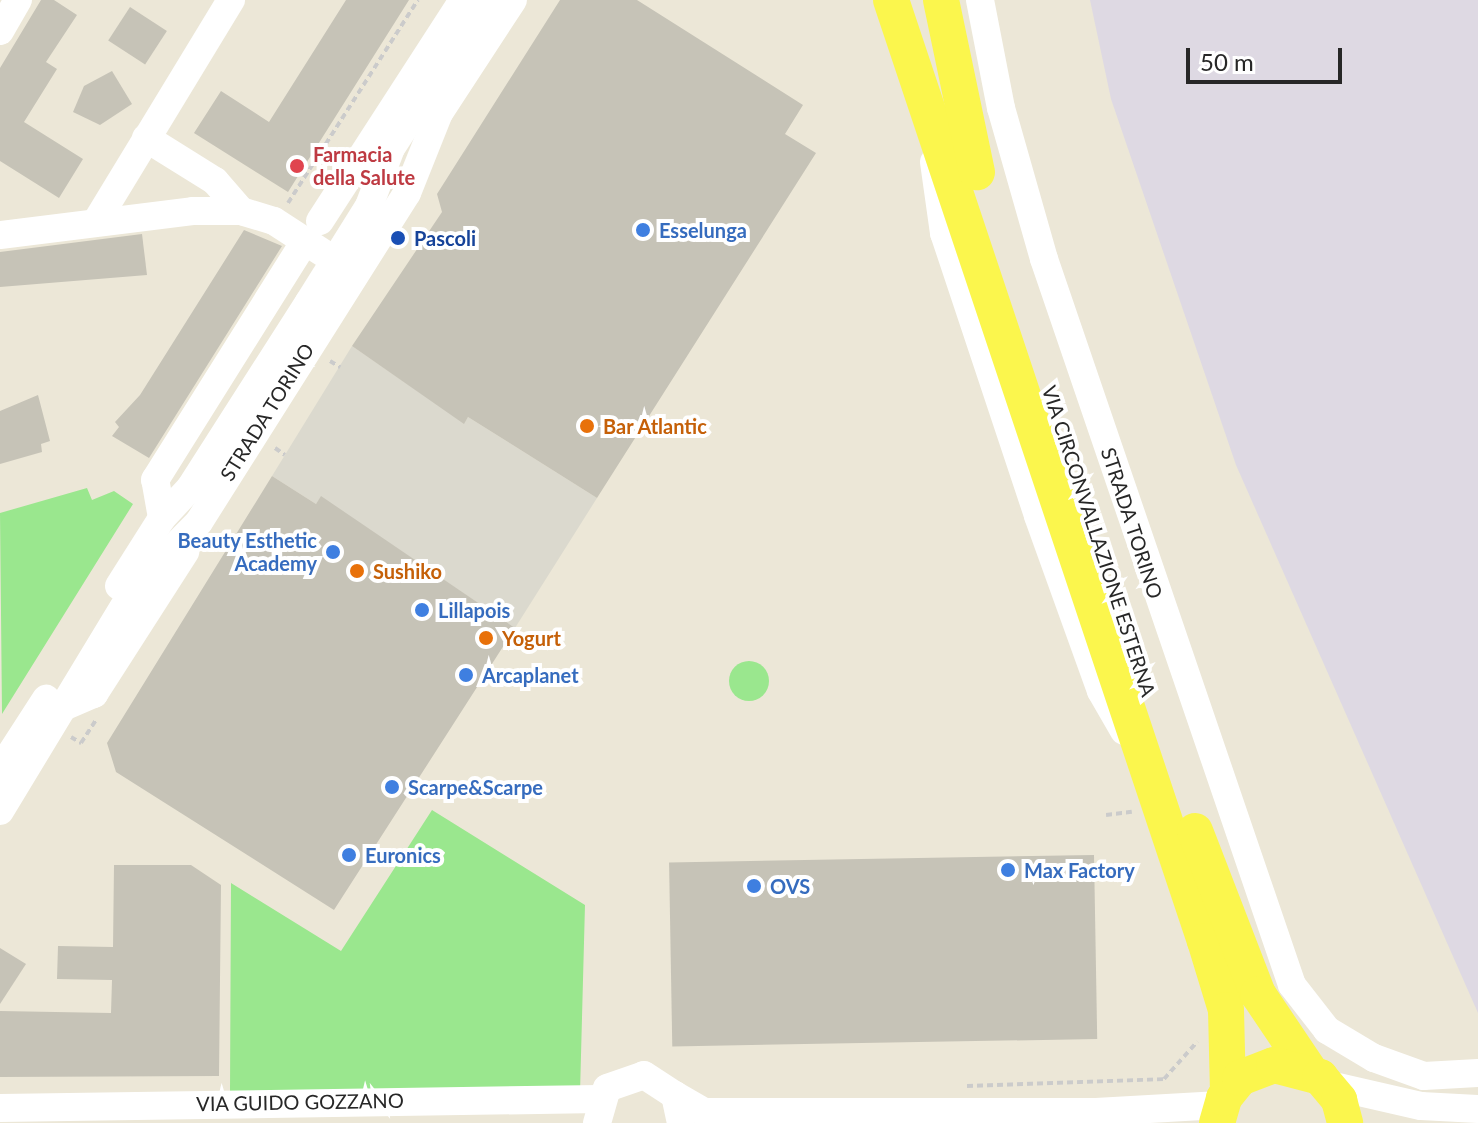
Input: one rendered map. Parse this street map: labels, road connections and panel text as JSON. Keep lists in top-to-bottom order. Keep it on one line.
{"streets":{"main road":["VIA CIRCONVALLAZIONE ESTERNA"],"street":["STRADA TORINO","VIA GUIDO GOZZANO"]},"places":["Farmacia della Salute","Esselunga","Pascoli","Bar Atlantic","Beauty Esthetic Academy","Sushiko","Lillapois","Yogurt","Arcaplanet","Scarpe&Scarpe","Euronics","Max Factory","OVS"],"scale_bar":"50 m"}
